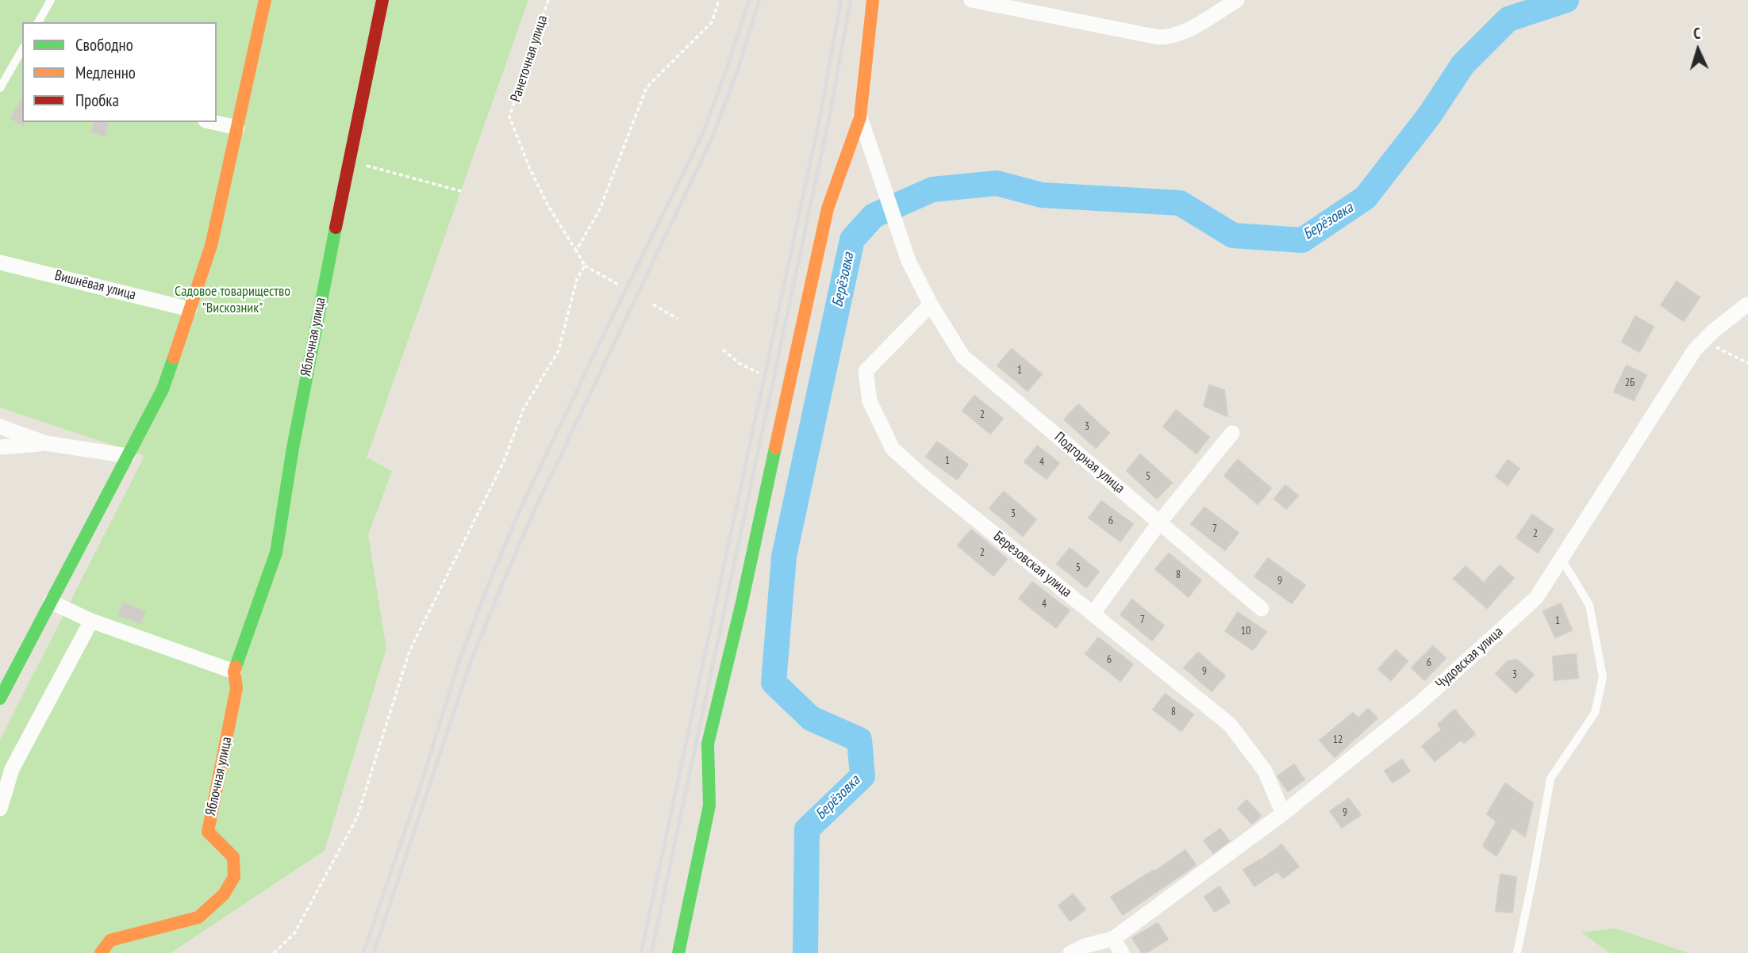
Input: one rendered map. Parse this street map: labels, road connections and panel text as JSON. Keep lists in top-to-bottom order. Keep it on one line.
{"streets":{"street":["Вишнёвая улица","Яблочная улица","Подгорная улица","Березовская улица","Чудовская улица"],"path":["Ранеточная улица"]},"crossings":[["Подгорная улица","Березовская улица"],["Березовская улица","Чудовская улица"]],"water":["Берёзовка"],"parks":["Садовое товарищество \"Вискозник\""],"house_numbers":["1","2Б","2","3","1","4","5","3","6","7","2","2","5","8","9","4","7","1","10","6","6","9","3","8","12","9"],"legend":["Свободно","Медленно","Пробка"],"north":"top"}
